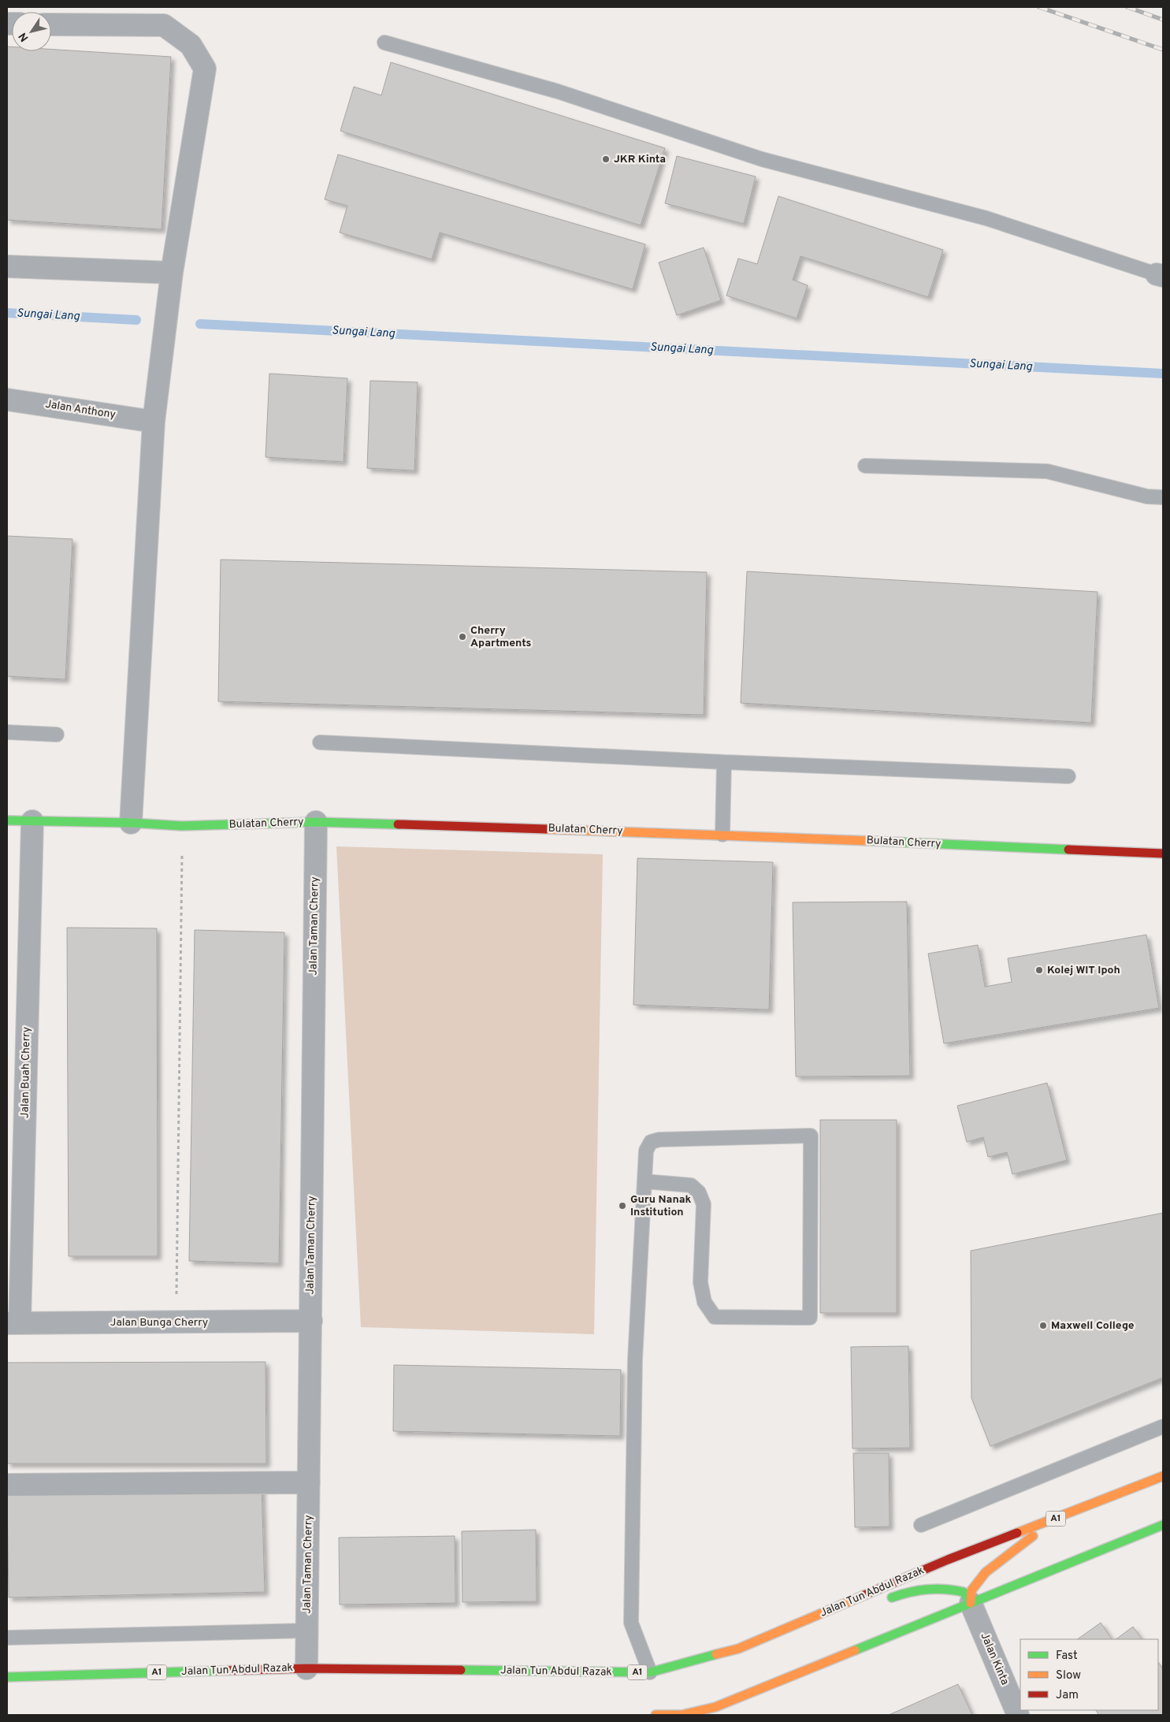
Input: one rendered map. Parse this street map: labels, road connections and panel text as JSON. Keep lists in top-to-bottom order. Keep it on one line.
{"streets":{"main road":["Bulatan Cherry","A1","Jalan Tun Abdul Razak"],"street":["Jalan Anthony","Jalan Taman Cherry","Jalan Buah Cherry","Jalan Bunga Cherry","Jalan Kinta"]},"crossings":[["Bulatan Cherry","Jalan Taman Cherry"],["Bulatan Cherry","Jalan Buah Cherry"],["Jalan Taman Cherry","Jalan Bunga Cherry"],["Jalan Taman Cherry","Jalan Tun Abdul Razak"],["Jalan Buah Cherry","Jalan Bunga Cherry"]],"water":["Sungai Lang"],"places":["JKR Kinta","Cherry Apartments","Kolej WIT Ipoh","Guru Nanak Institution","Maxwell College"],"legend":["Fast","Slow","Jam"],"north":"bottom left"}
